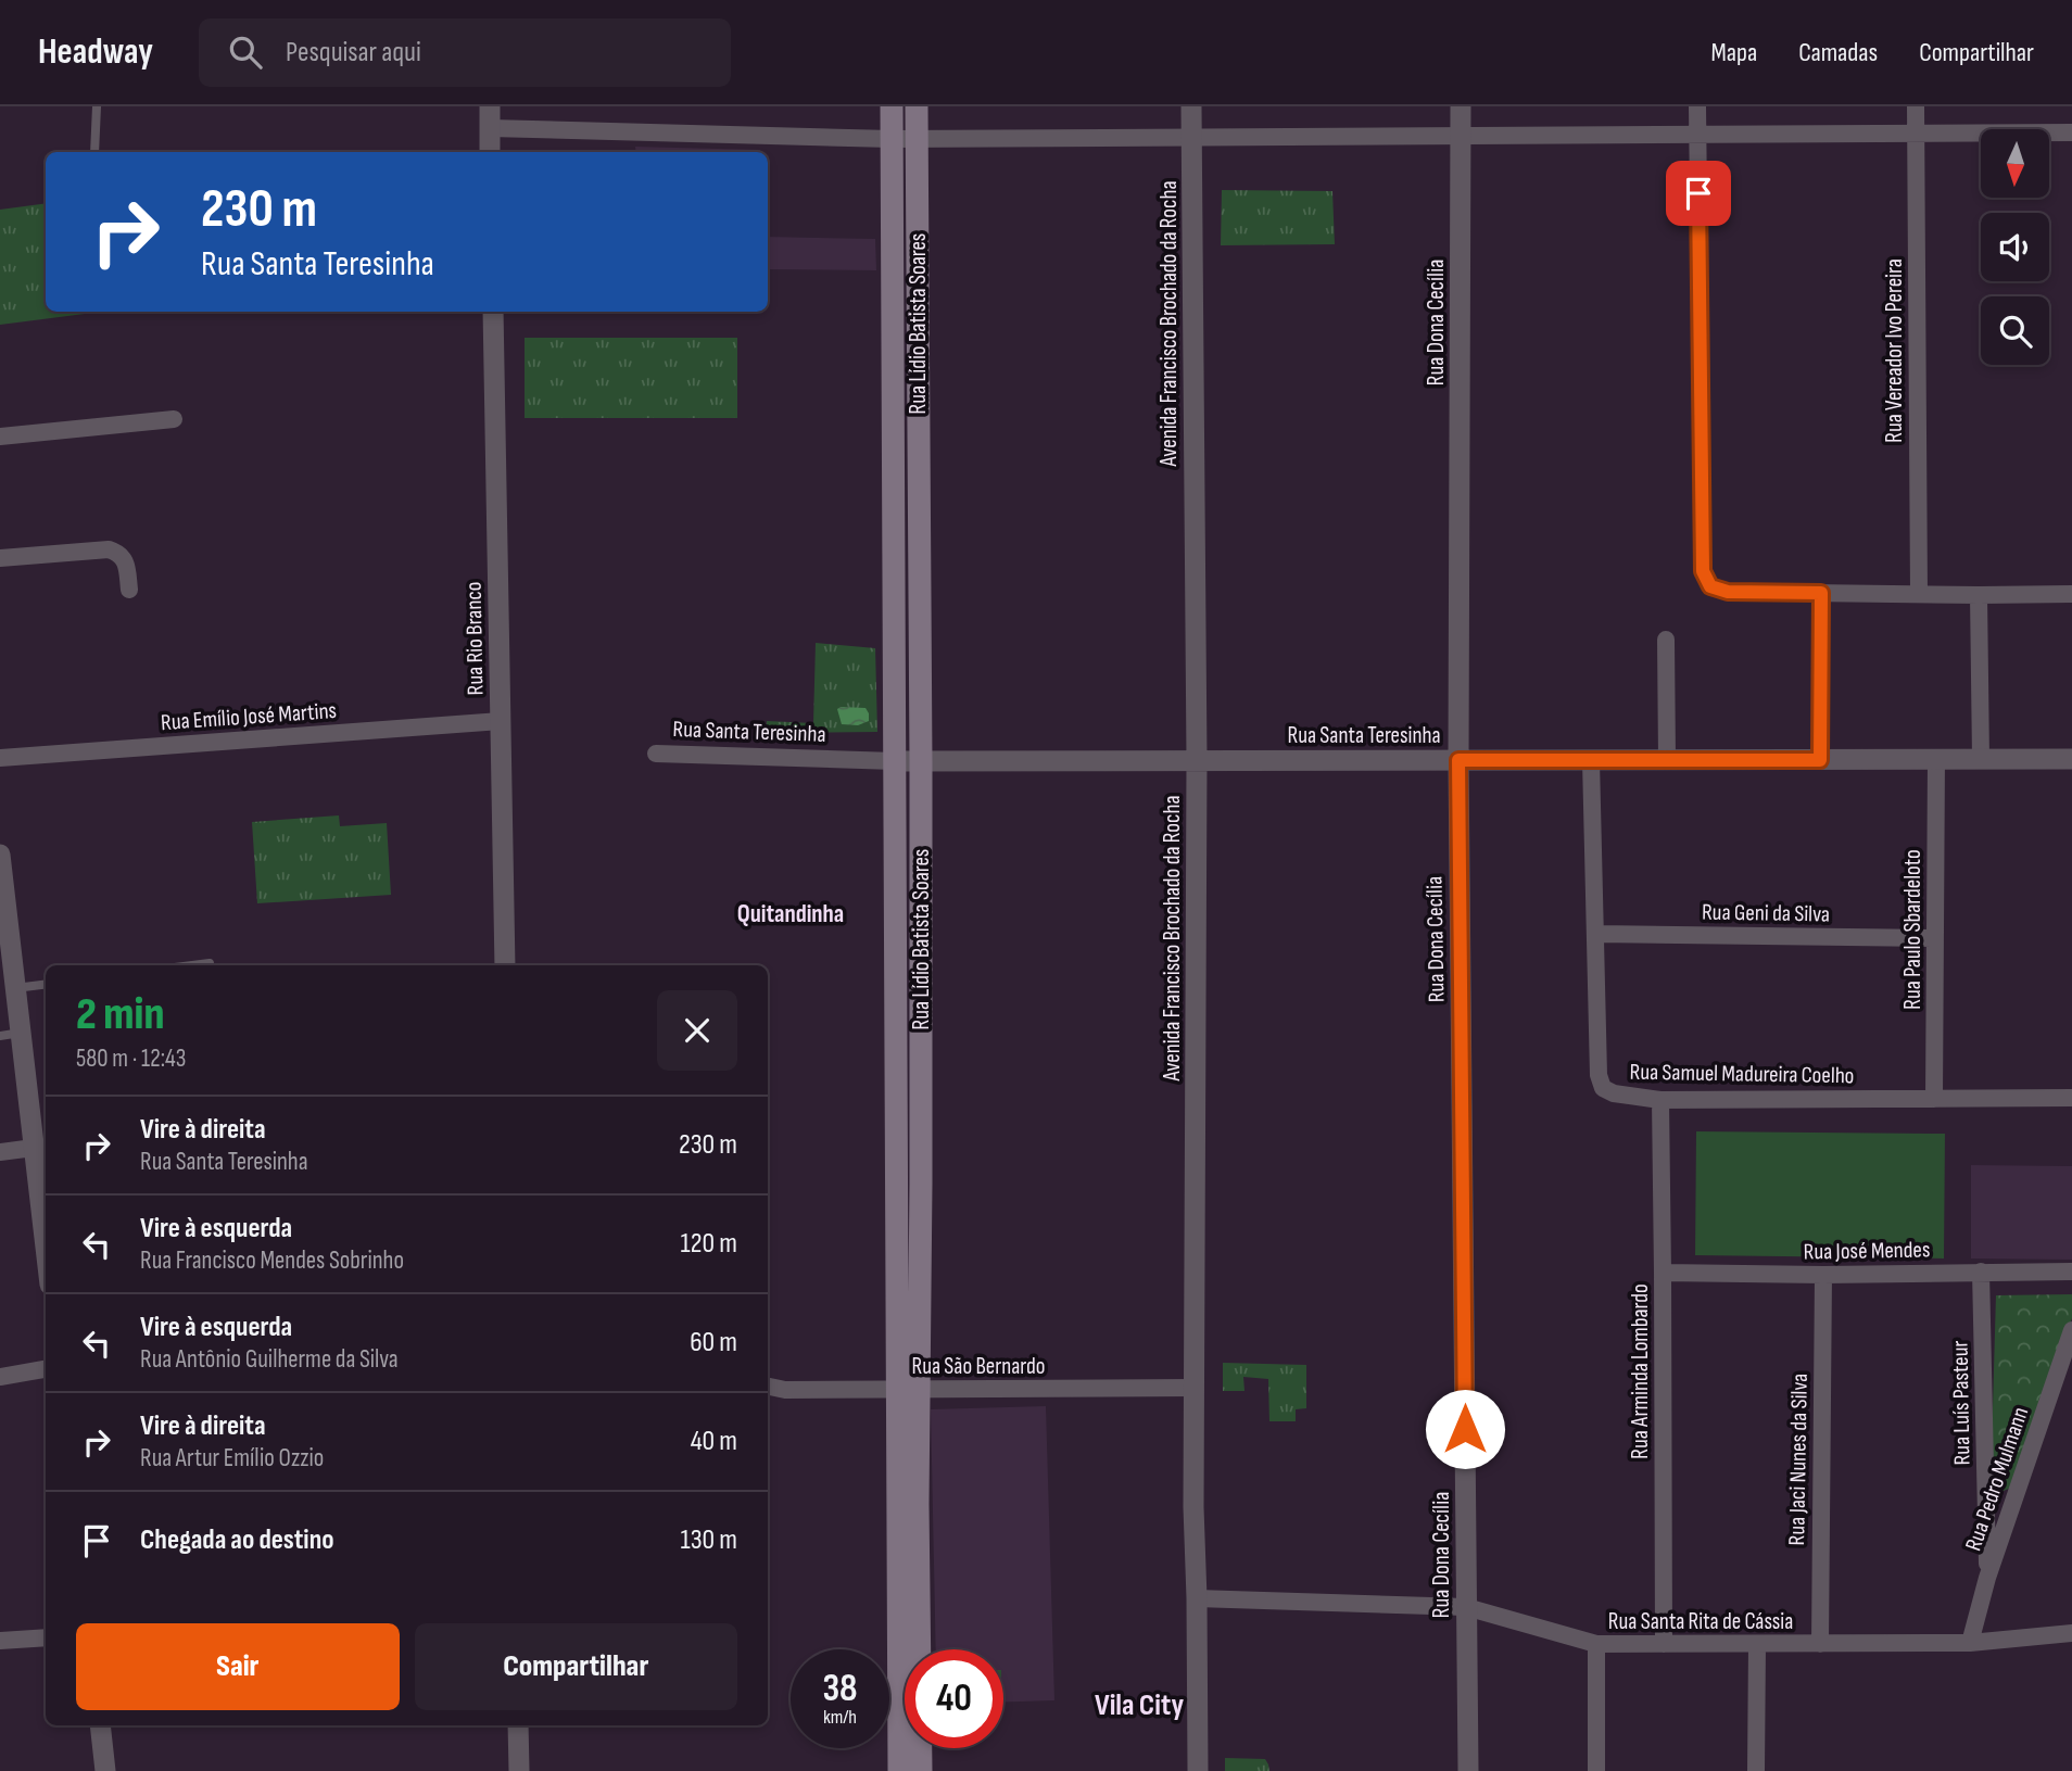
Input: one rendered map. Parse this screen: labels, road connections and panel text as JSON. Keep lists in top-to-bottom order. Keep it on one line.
{"streets":{"main road":["Rua Lídio Batista Soares"],"street":["Rua Dona Cecília","Avenida Francisco Brochado da Rocha","Rua Vereador Ivo Pereira","Rua Rio Branco","Rua Emílio José Martins","Rua Santa Teresinha","Rua Geni da Silva","Rua Paulo Sbardeloto","Rua Samuel Madureira Coelho","Rua José Mendes","Rua São Bernardo","Rua Arminda Lombardo","Rua Luís Pasteur","Rua Jaci Nunes da Silva","Rua Pedro Mulmann","Rua Santa Rita de Cássia"]},"crossings":[["Rua Dona Cecília","Rua Santa Teresinha"],["Rua Dona Cecília","Rua Santa Rita de Cássia"],["Rua Lídio Batista Soares","Rua Santa Teresinha"],["Rua Lídio Batista Soares","Rua São Bernardo"],["Avenida Francisco Brochado da Rocha","Rua Santa Teresinha"],["Avenida Francisco Brochado da Rocha","Rua São Bernardo"],["Avenida Francisco Brochado da Rocha","Rua Santa Rita de Cássia"],["Rua Rio Branco","Rua Emílio José Martins"],["Rua Santa Teresinha","Rua Paulo Sbardeloto"],["Rua Santa Teresinha","Rua Samuel Madureira Coelho"],["Rua Geni da Silva","Rua Paulo Sbardeloto"],["Rua Geni da Silva","Rua Samuel Madureira Coelho"],["Rua Paulo Sbardeloto","Rua Samuel Madureira Coelho"],["Rua Samuel Madureira Coelho","Rua Arminda Lombardo"],["Rua José Mendes","Rua Arminda Lombardo"],["Rua José Mendes","Rua Luís Pasteur"],["Rua José Mendes","Rua Jaci Nunes da Silva"],["Rua Arminda Lombardo","Rua Santa Rita de Cássia"],["Rua Luís Pasteur","Rua Pedro Mulmann"],["Rua Jaci Nunes da Silva","Rua Santa Rita de Cássia"],["Rua Pedro Mulmann","Rua Santa Rita de Cássia"]],"districts":["Quitandinha","Vila City"],"north":"bottom","page":{"header":"Headway","search":"Pesquisar aqui","nav":["Mapa","Camadas","Compartilhar"],"turn":["230 m","Rua Santa Teresinha"],"heading":["2 min","580 m · 12:43"],"list":[{"name":"Vire à direita","note":"Rua Santa Teresinha","value":"230 m"},{"name":"Vire à esquerda","note":"Rua Francisco Mendes Sobrinho","value":"120 m"},{"name":"Vire à esquerda","note":"Rua Antônio Guilherme da Silva","value":"60 m"},{"name":"Vire à direita","note":"Rua Artur Emílio Ozzio","value":"40 m"},{"name":"Chegada ao destino","value":"130 m"}],"buttons":["Sair","Compartilhar"],"speed":"38 km/h","limit":"40"}}
